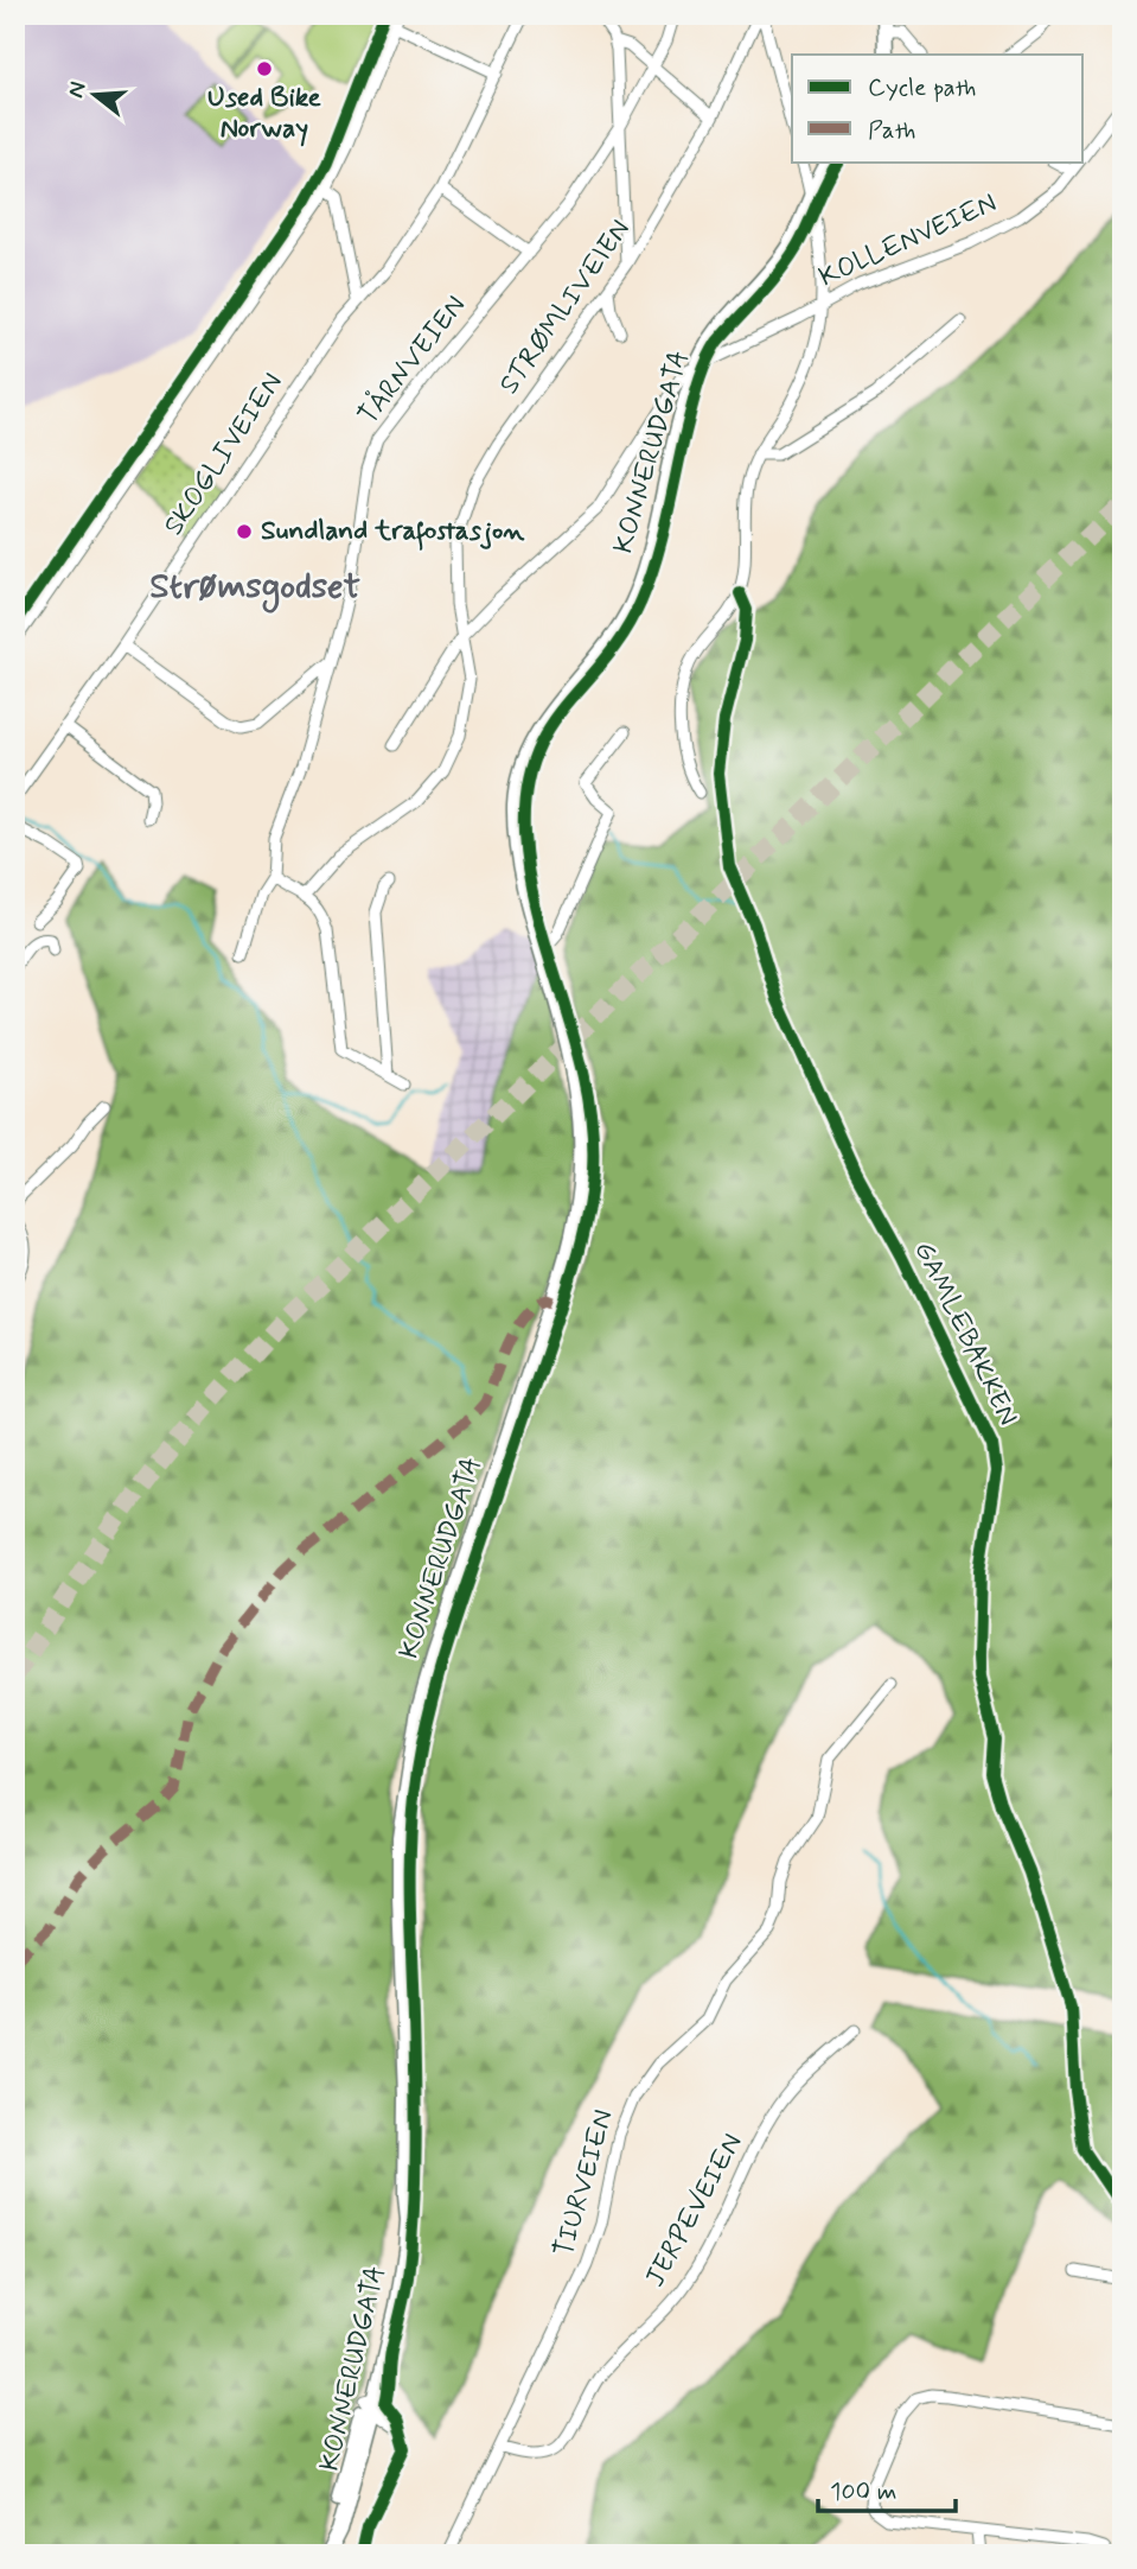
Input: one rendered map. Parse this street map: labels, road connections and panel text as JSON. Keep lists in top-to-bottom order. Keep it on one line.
{"streets":{"main road":["KONNERUDGATA"],"street":["KOLLENVEIEN","STRØMLIVEIEN","TÅRNVEIEN","SKOGLIVEIEN","TIURVEIEN","JERPEVEIEN"],"cycle path":["GAMLEBAKKEN"]},"crossings":[["KOLLENVEIEN","KONNERUDGATA"],["STRØMLIVEIEN","KONNERUDGATA"],["TIURVEIEN","JERPEVEIEN"]],"districts":["Strømsgodset"],"places":["Used Bike Norway","Sundland trafostasjon"],"legend":["Cycle path","Path"],"scale_bar":"100 m","north":"left"}
